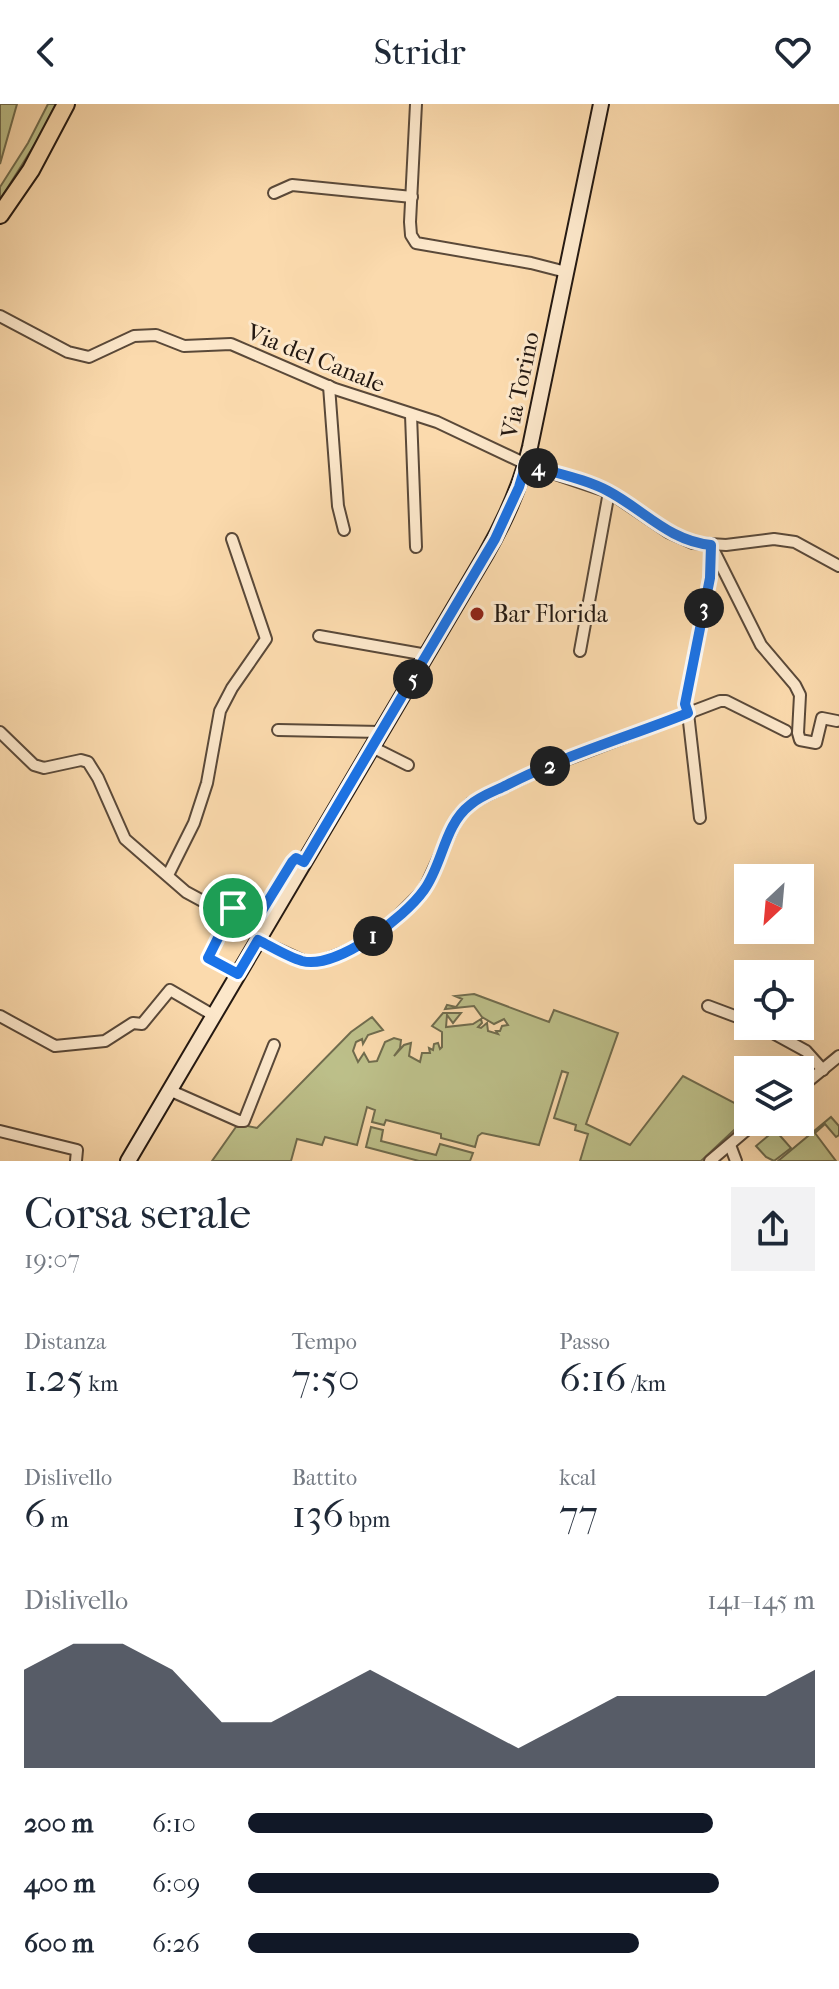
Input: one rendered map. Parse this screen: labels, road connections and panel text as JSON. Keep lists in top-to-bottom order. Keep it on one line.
{"streets":{"street":["Via del Canale","Via Torino"]},"crossings":[["Via del Canale","Via Torino"]],"places":["Bar Florida"],"north":"bottom left","page":{"header":"Stridr","pins":["4","3","5","2","1"],"heading":["Corsa serale","19:07"],"stats":[["Distanza","1.25 km"],["Tempo","7:50"],["Passo","6:16 /km"],["Dislivello","6 m"],["Battito","136 bpm"],["kcal","77"]],"chart":["Dislivello","141–145 m"],"list":[{"name":"200 m","note":"6:10"},{"name":"400 m","note":"6:09"},{"name":"600 m","note":"6:26"}]}}
